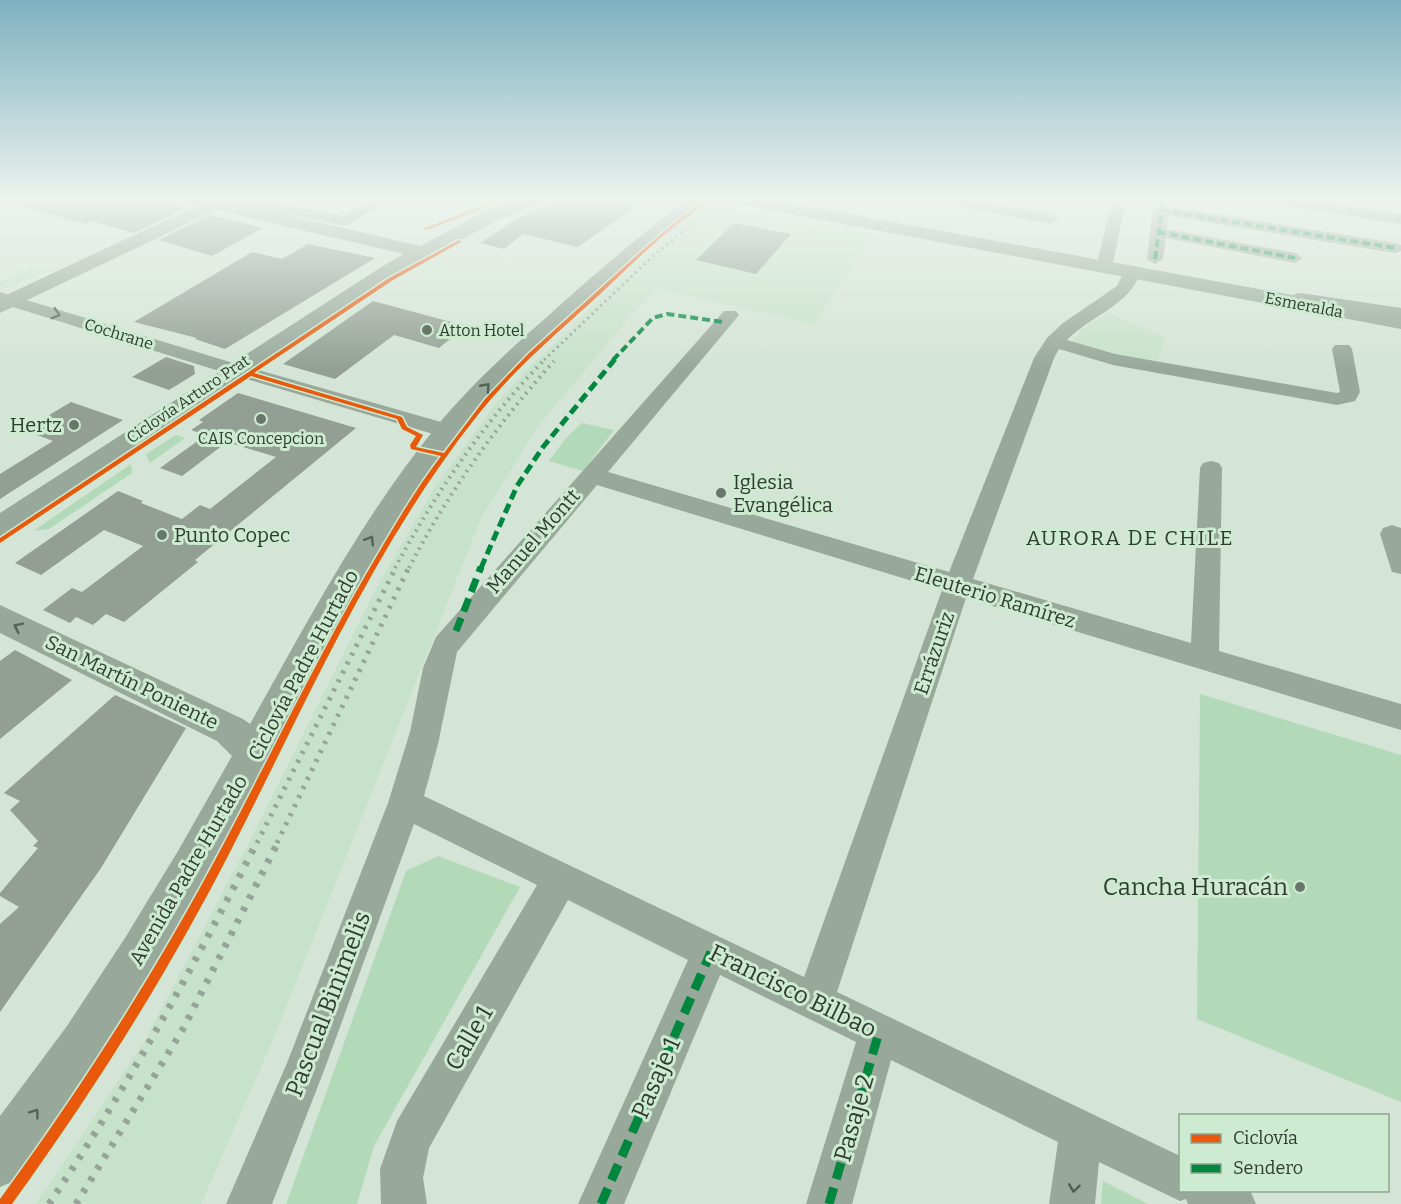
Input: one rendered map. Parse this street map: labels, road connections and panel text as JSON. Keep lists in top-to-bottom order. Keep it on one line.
{"streets":{"main road":["Esmeralda","San Martín Poniente","Avenida Padre Hurtado"],"street":["Cochrane","Manuel Montt","Eleuterio Ramírez","Errázuriz","Francisco Bilbao","Pascual Binimelis","Calle 1","Pasaje 1","Pasaje 2"],"cycle path":["Ciclovía Arturo Prat","Ciclovía Padre Hurtado"]},"crossings":[["Esmeralda","Errázuriz"],["Cochrane","Avenida Padre Hurtado"],["Manuel Montt","Eleuterio Ramírez"],["Manuel Montt","Francisco Bilbao"],["Manuel Montt","Pascual Binimelis"],["Eleuterio Ramírez","Errázuriz"],["Errázuriz","Francisco Bilbao"],["San Martín Poniente","Avenida Padre Hurtado"],["Francisco Bilbao","Pascual Binimelis"],["Francisco Bilbao","Calle 1"],["Francisco Bilbao","Pasaje 1"],["Francisco Bilbao","Pasaje 2"]],"one_way":["Cochrane","San Martín Poniente"],"districts":["AURORA DE CHILE"],"places":["Atton Hotel","CAIS Concepcion","Hertz","Iglesia Evangélica","Punto Copec","Cancha Huracán"],"legend":["Ciclovía","Sendero"]}
